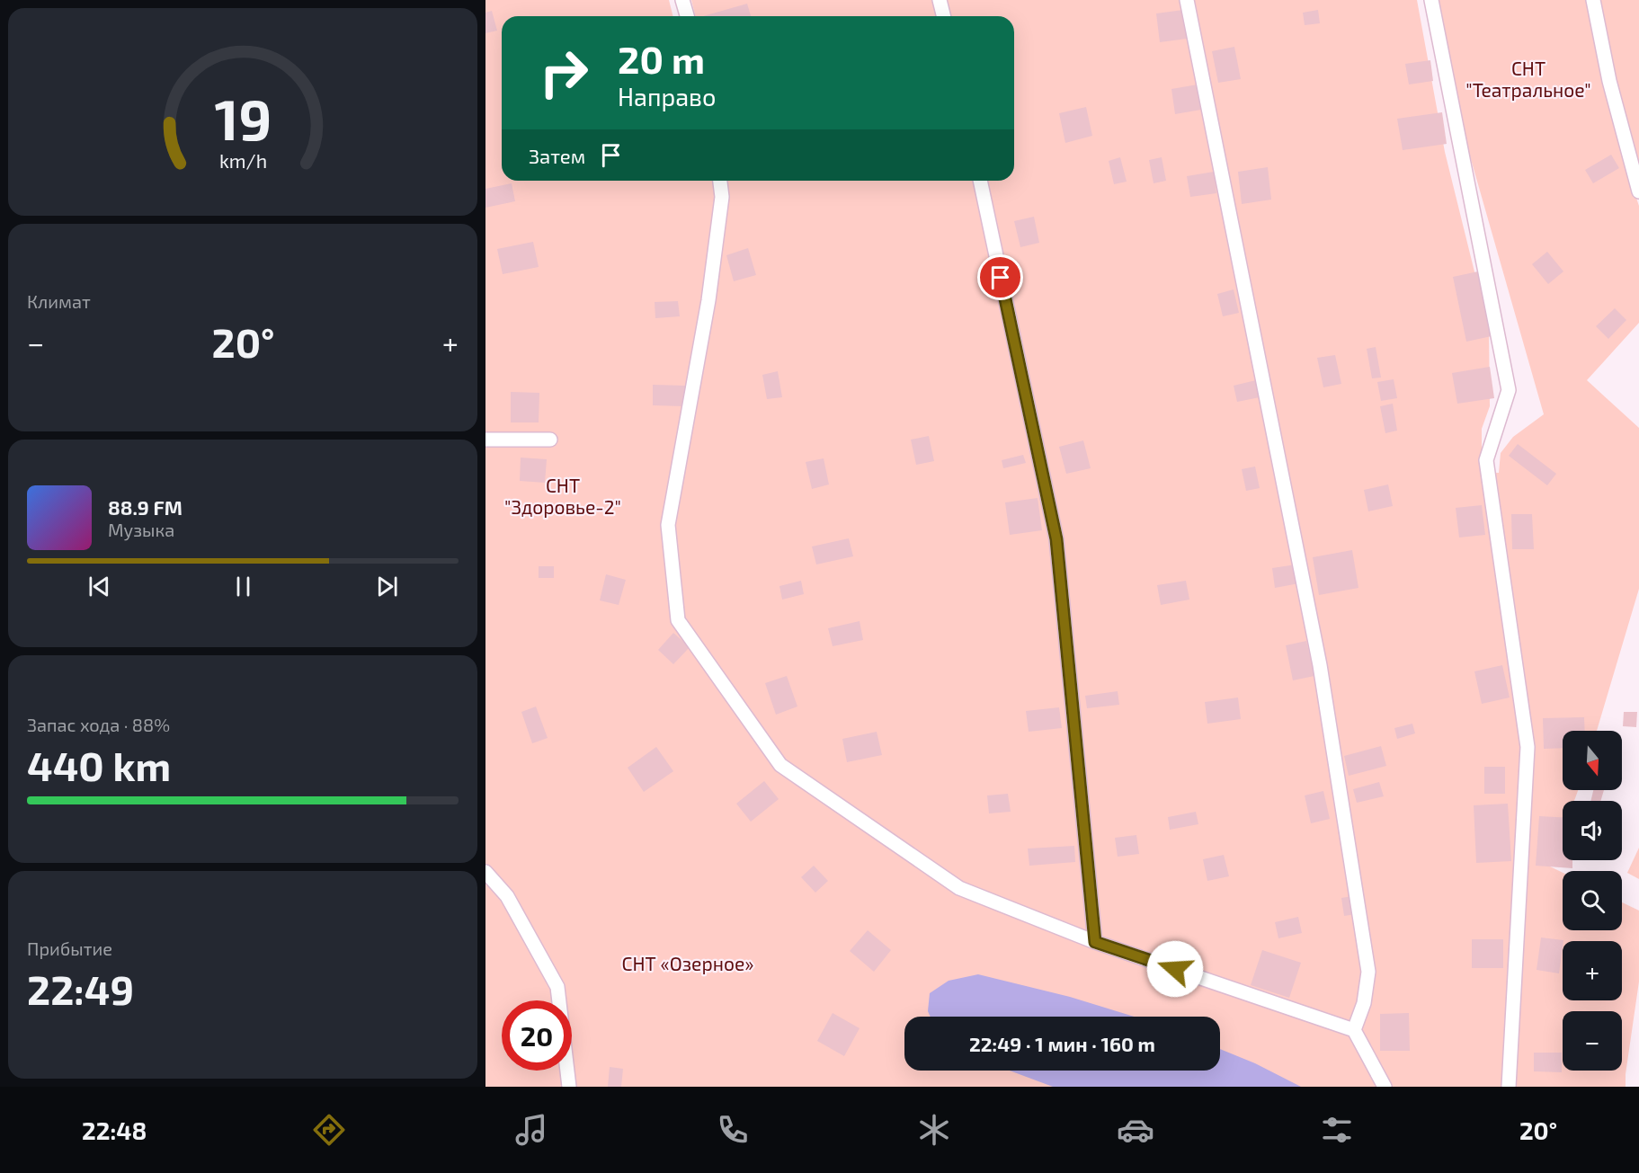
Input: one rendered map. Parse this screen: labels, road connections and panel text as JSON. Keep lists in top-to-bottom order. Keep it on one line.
{"parks":["СНТ \"Театральное\"","СНТ \"Здоровье-2\"","СНТ «Озерное»"],"north":"bottom","page":{"turn":["20 m","Направо"],"then":"Затем","tile":["Климат",["Запас хода · 88%","440 km"],["Прибытие","22:49"]],"heat":["−","20°","+"],"song":["88.9 FM","Музыка"],"map_buttons":["+","−"],"limit":"20","trip":"22:49 · 1 мин · 160 m","tabs":["22:48","20°"],"gauge":["19","km/h"]}}
